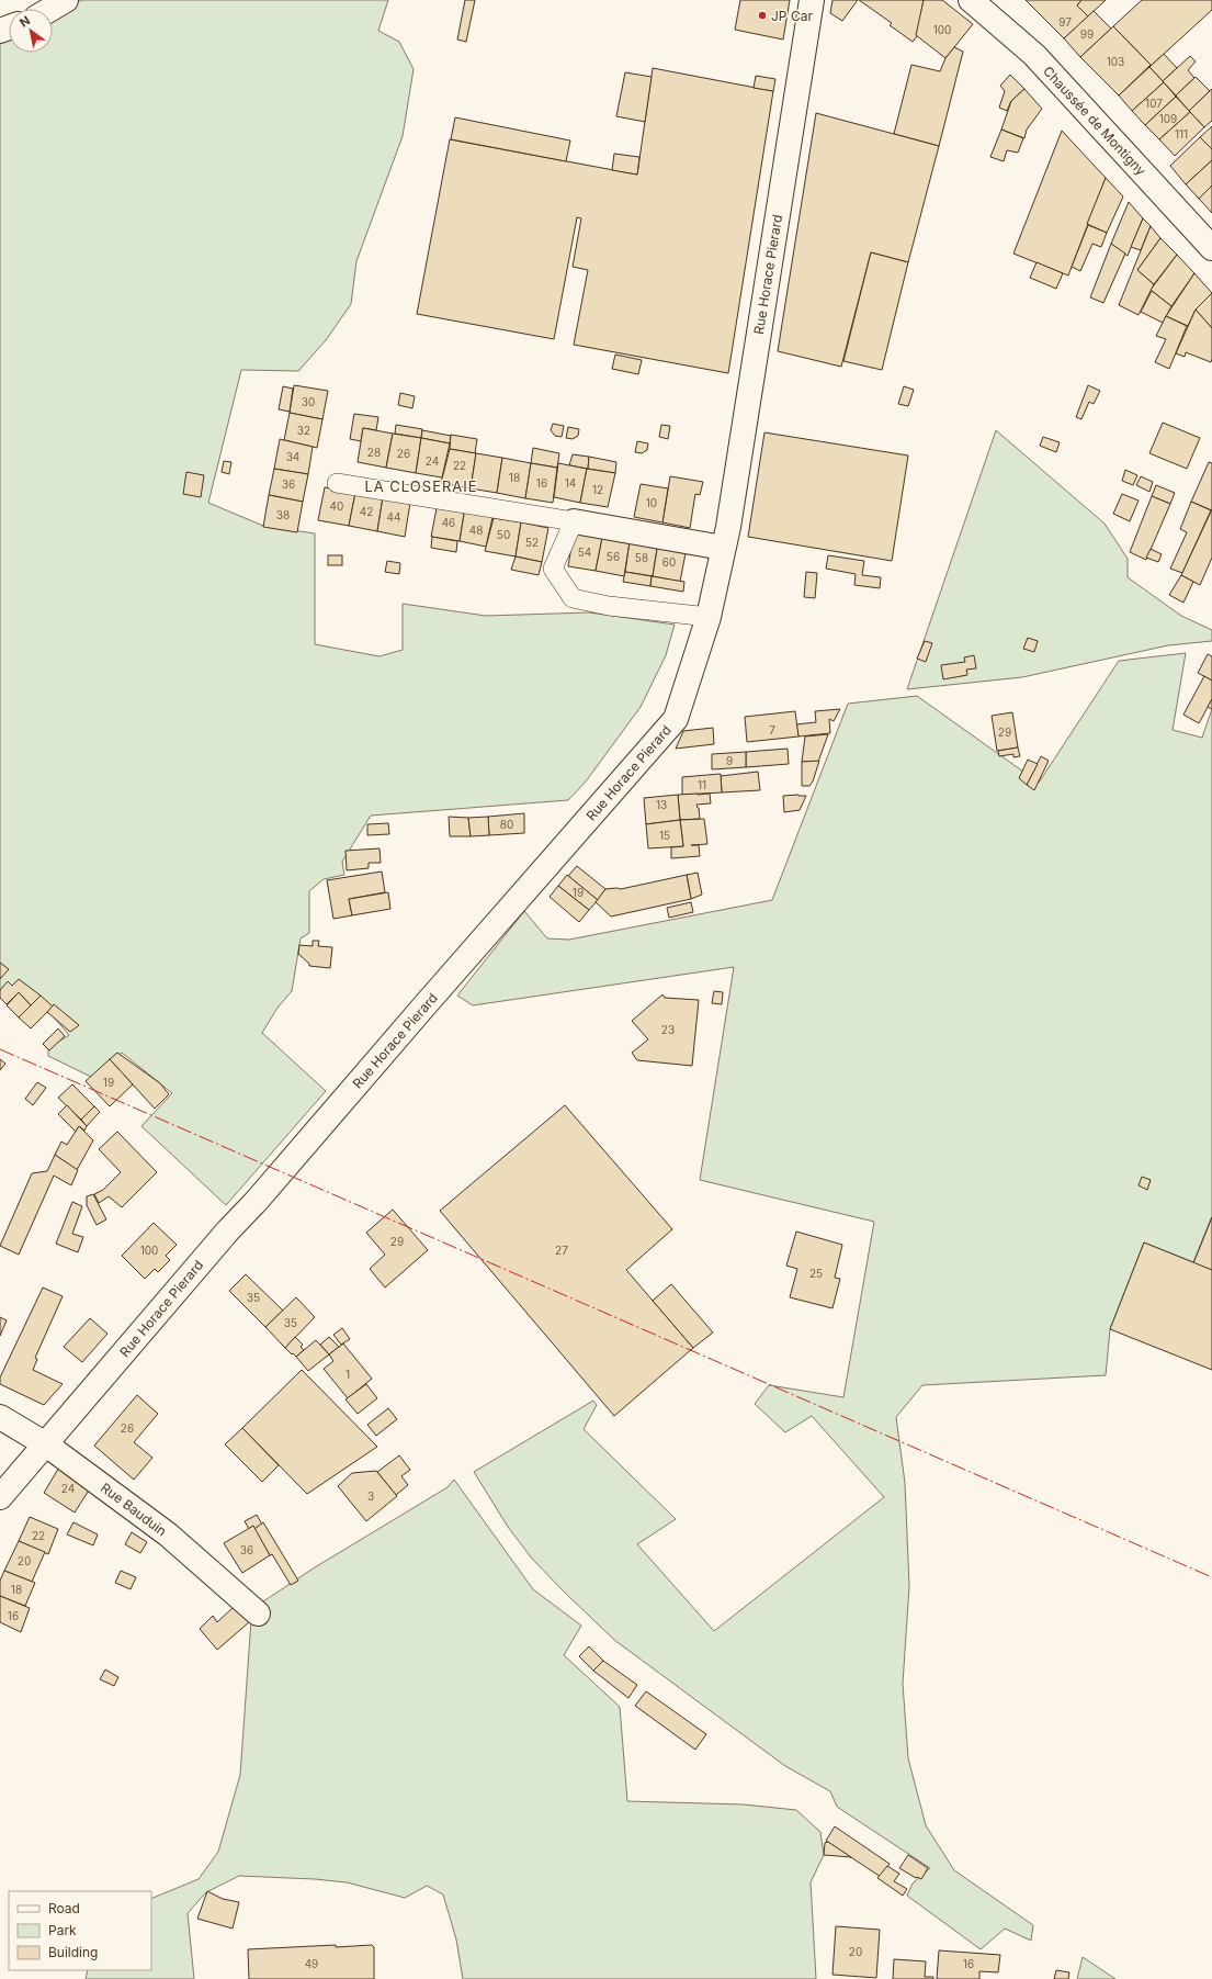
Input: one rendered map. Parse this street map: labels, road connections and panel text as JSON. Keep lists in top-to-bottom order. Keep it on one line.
{"streets":{"main road":["Chaussée de Montigny","Rue Horace Pierard","Rue Bauduin"]},"crossings":[["Rue Horace Pierard","Rue Bauduin"]],"districts":["LA CLOSERAIE"],"places":["JP Car"],"house_numbers":["97","100","99","103","107","109","111","30","32","28","26","34","24","22","18","16","14","36","12","10","40","42","38","44","46","48","50","52","54","56","58","60","7","29","9","11","13","80","15","19","23","19","29","100","27","25","35","35","1","26","24","3","22","36","20","18","16","20","49","16"],"legend":["Road","Park","Building"],"north":"top left"}
